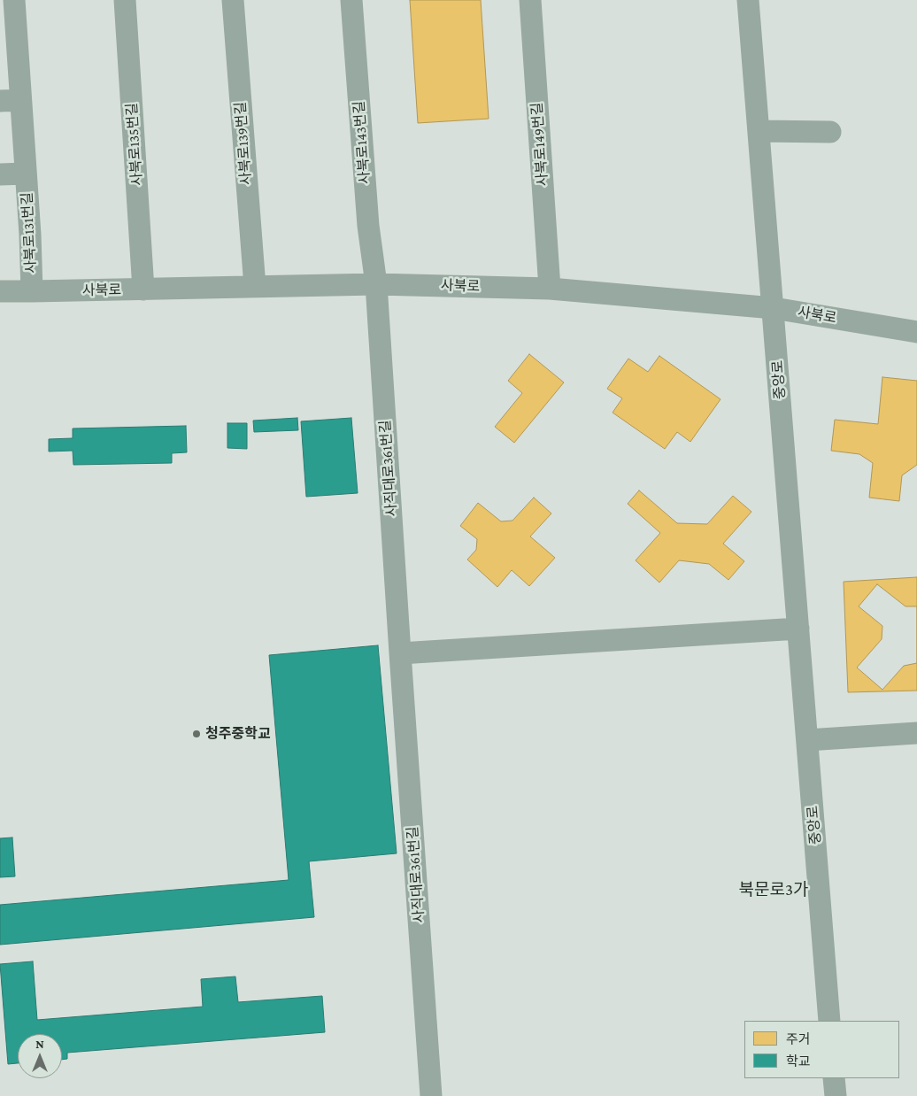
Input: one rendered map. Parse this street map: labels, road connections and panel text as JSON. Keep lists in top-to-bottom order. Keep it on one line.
{"streets":{"street":["사북로143번길","사북로139번길","사북로135번길","사북로149번길","사북로131번길","사북로","중앙로","사직대로361번길"]},"crossings":[["사북로143번길","사북로"],["사북로143번길","사직대로361번길"],["사북로139번길","사북로"],["사북로135번길","사북로"],["사북로149번길","사북로"],["사북로131번길","사북로"],["사북로","중앙로"],["사북로","사직대로361번길"]],"districts":["북문로3가"],"places":["청주중학교"],"legend":["주거","학교"],"north":"top"}
